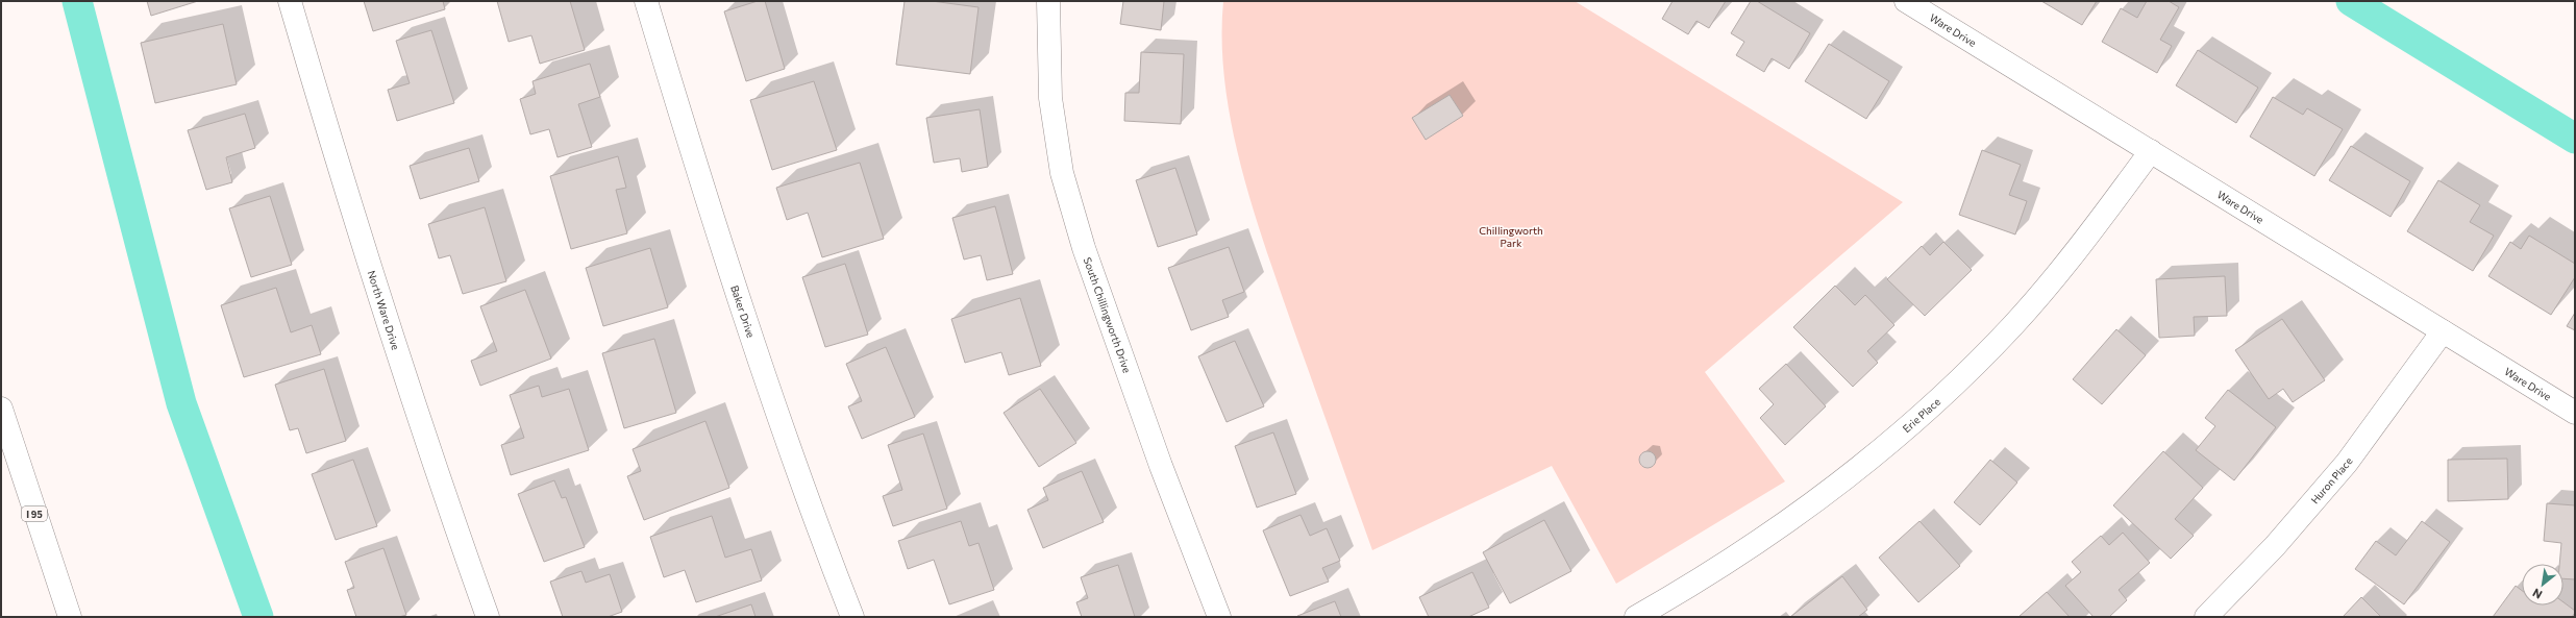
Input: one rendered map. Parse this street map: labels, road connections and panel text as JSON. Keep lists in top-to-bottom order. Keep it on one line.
{"streets":{"main road":["Ware Drive","North Ware Drive","Baker Drive","South Chillingworth Drive","Erie Place","Huron Place","I 95"]},"crossings":[["Ware Drive","Erie Place"],["Ware Drive","Huron Place"]],"parks":["Chillingworth Park"],"north":"bottom left"}
